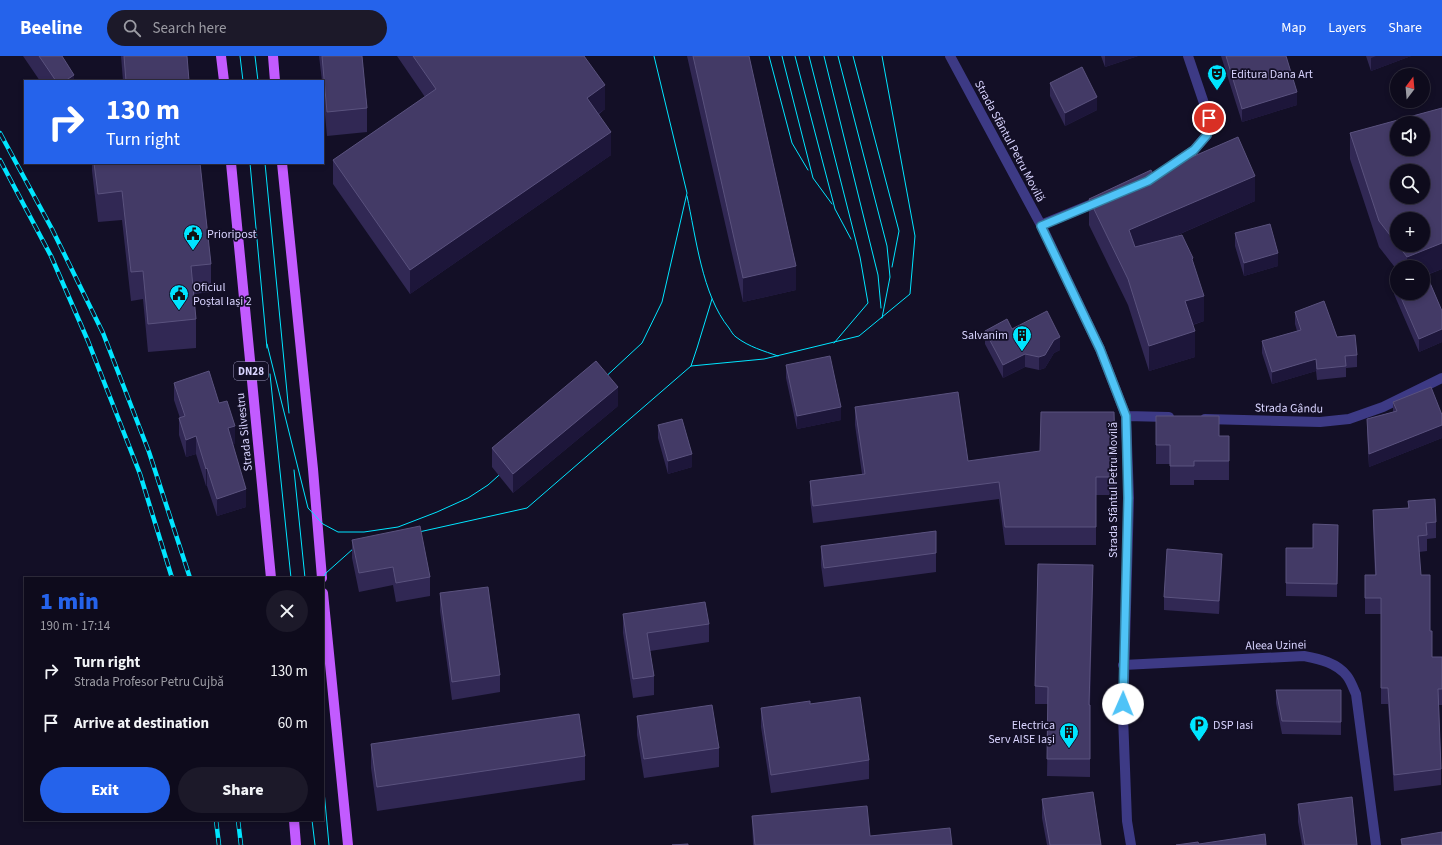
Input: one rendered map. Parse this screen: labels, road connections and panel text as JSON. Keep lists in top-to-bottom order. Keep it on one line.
{"streets":{"main road":["DN28","Strada Silvestru"],"street":["Strada Sfântul Petru Movilă","Strada Gându","Aleea Uzinei"]},"crossings":[["Strada Sfântul Petru Movilă","Aleea Uzinei"]],"places":{"theatre":["Editura Dana Art"],"public building":["Prioripost","Oficiul Poștal Iași 2"],"building":["Salvanim","Electrica Serv AISE Iași"],"parking":["DSP Iasi"]},"north":"top","page":{"header":"Beeline","search":"Search here","nav":["Map","Layers","Share"],"map_buttons":["+","−"],"turn":["130 m","Turn right"],"heading":["1 min","190 m · 17:14"],"list":[{"name":"Turn right","note":"Strada Profesor Petru Cujbă","value":"130 m"},{"name":"Arrive at destination","value":"60 m"}],"buttons":["Exit","Share"]}}
